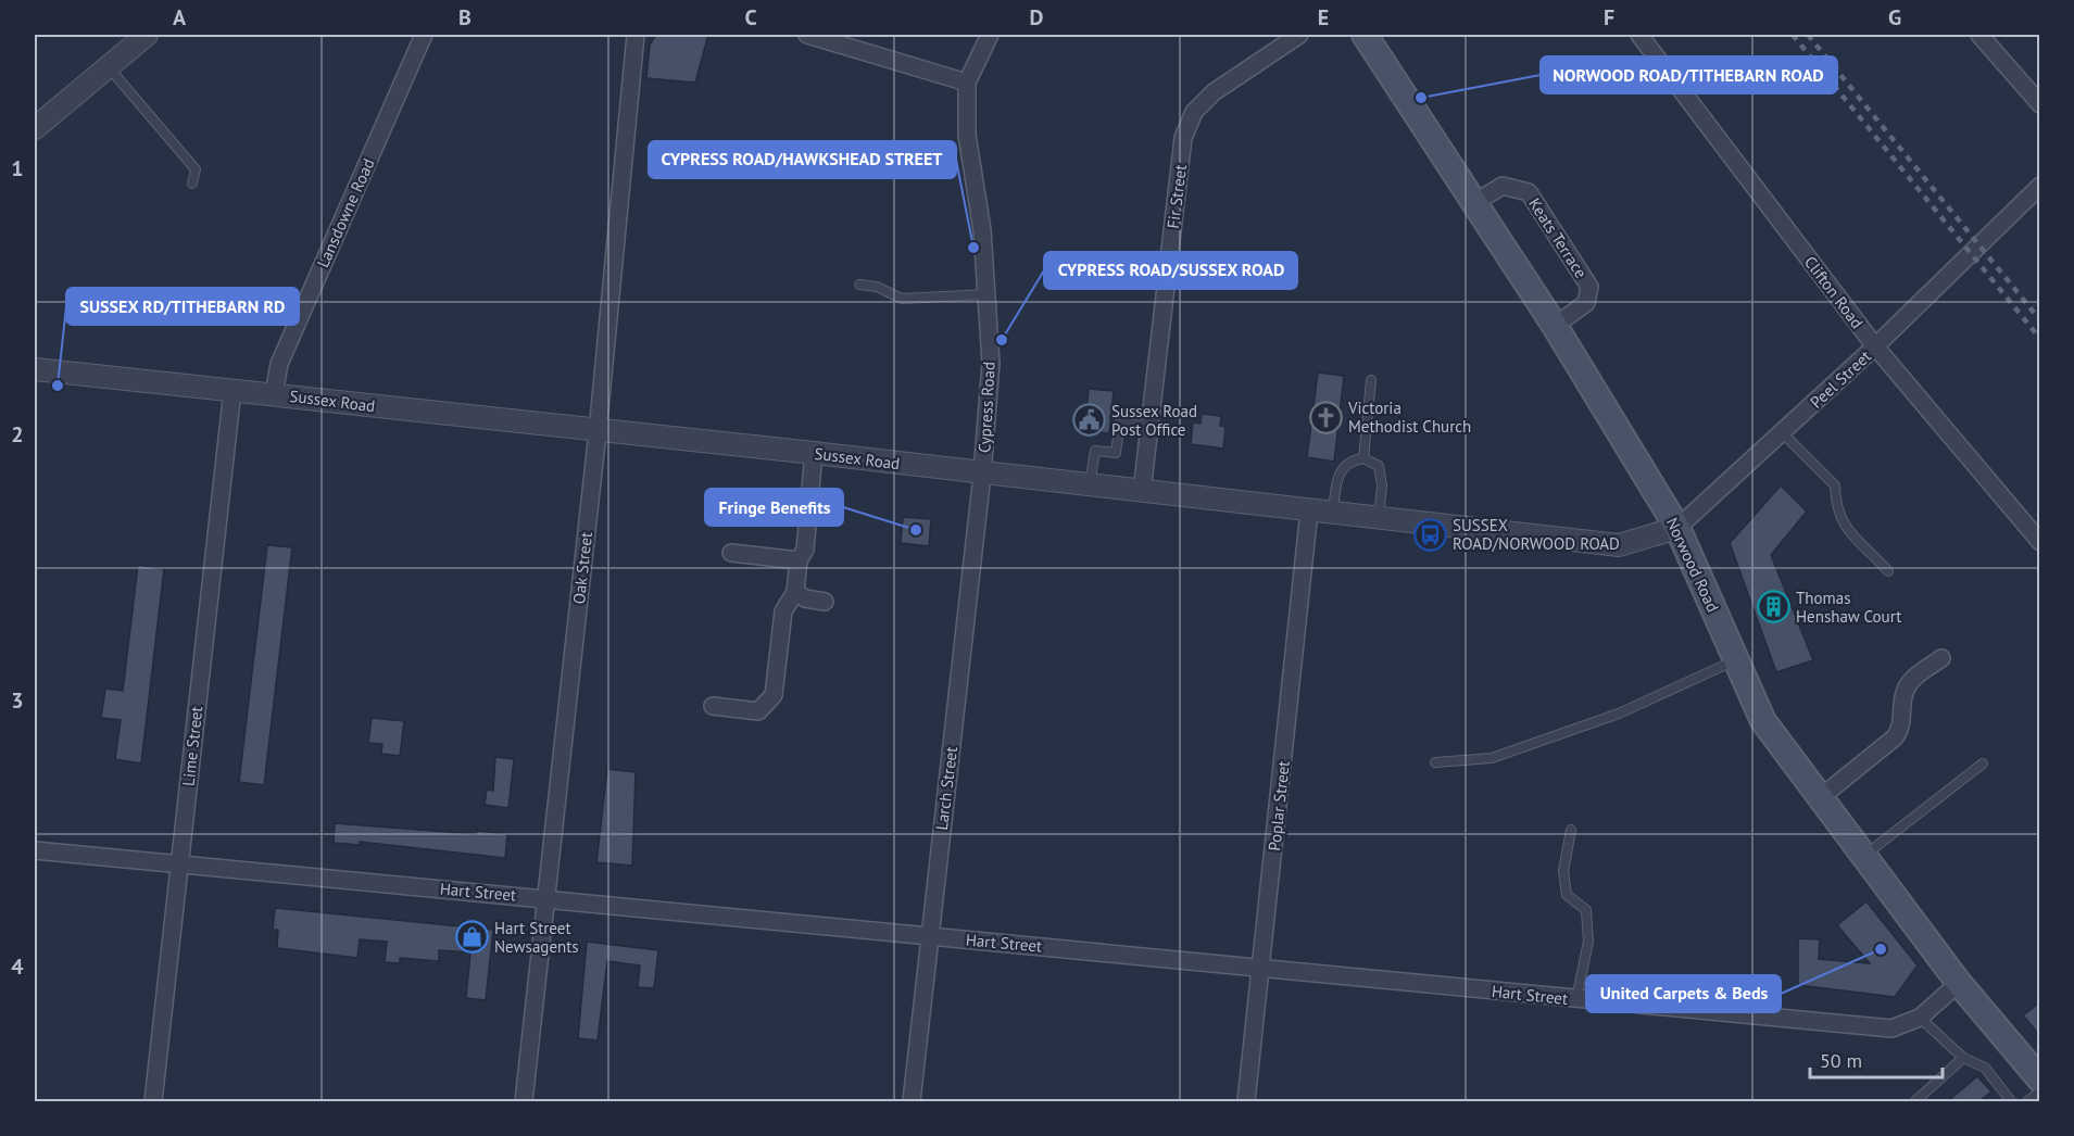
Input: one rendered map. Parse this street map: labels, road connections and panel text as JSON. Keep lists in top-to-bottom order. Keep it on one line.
{"streets":{"main road":["Norwood Road"],"street":["Fir Street","Lansdowne Road","Keats Terrace","Clifton Road","Peel Street","Sussex Road","Cypress Road","Oak Street","Lime Street","Larch Street","Poplar Street","Hart Street"]},"crossings":[["Fir Street","Sussex Road"],["Lansdowne Road","Sussex Road"],["Keats Terrace","Norwood Road"],["Clifton Road","Peel Street"],["Peel Street","Sussex Road"],["Peel Street","Norwood Road"],["Sussex Road","Cypress Road"],["Sussex Road","Norwood Road"],["Sussex Road","Oak Street"],["Sussex Road","Lime Street"],["Sussex Road","Larch Street"],["Sussex Road","Poplar Street"],["Cypress Road","Larch Street"],["Norwood Road","Hart Street"],["Oak Street","Hart Street"],["Lime Street","Hart Street"],["Larch Street","Hart Street"],["Poplar Street","Hart Street"]],"places":{"other":["NORWOOD ROAD/TITHEBARN ROAD","CYPRESS ROAD/HAWKSHEAD STREET","CYPRESS ROAD/SUSSEX ROAD","SUSSEX RD/TITHEBARN RD","Fringe Benefits","United Carpets & Beds"],"church":["Victoria Methodist Church"],"public building":["Sussex Road Post Office"],"bus stop":["SUSSEX ROAD/NORWOOD ROAD"],"building":["Thomas Henshaw Court"],"shop":["Hart Street Newsagents"]},"scale_bar":"50 m","grid":{"columns":["A","B","C","D","E","F","G"],"rows":["1","2","3","4"]}}
